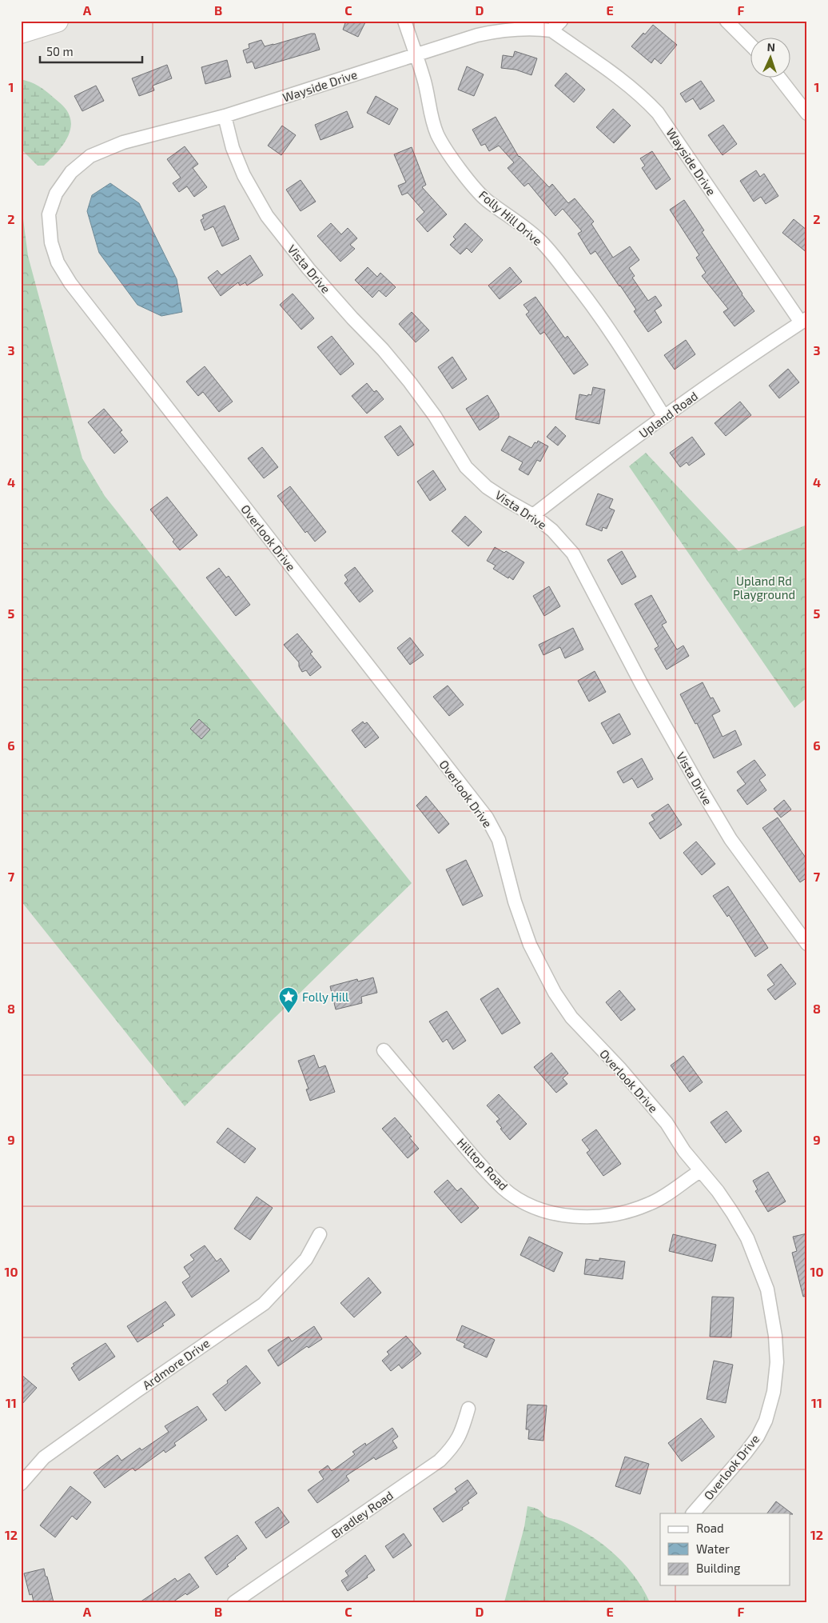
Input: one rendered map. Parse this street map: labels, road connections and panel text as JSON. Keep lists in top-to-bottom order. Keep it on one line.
{"streets":{"street":["Wayside Drive","Folly Hill Drive","Vista Drive","Upland Road","Overlook Drive","Hilltop Road","Ardmore Drive","Bradley Road"]},"crossings":[["Wayside Drive","Folly Hill Drive"],["Wayside Drive","Vista Drive"],["Wayside Drive","Upland Road"],["Wayside Drive","Overlook Drive"],["Folly Hill Drive","Upland Road"],["Vista Drive","Upland Road"],["Overlook Drive","Hilltop Road"]],"parks":["Upland Rd Playground"],"places":{"place":["Folly Hill"]},"legend":["Road","Water","Building"],"scale_bar":"50 m","north":"top","grid":{"columns":["A","B","C","D","E","F"],"rows":["1","2","3","4","5","6","7","8","9","10","11","12"]}}
